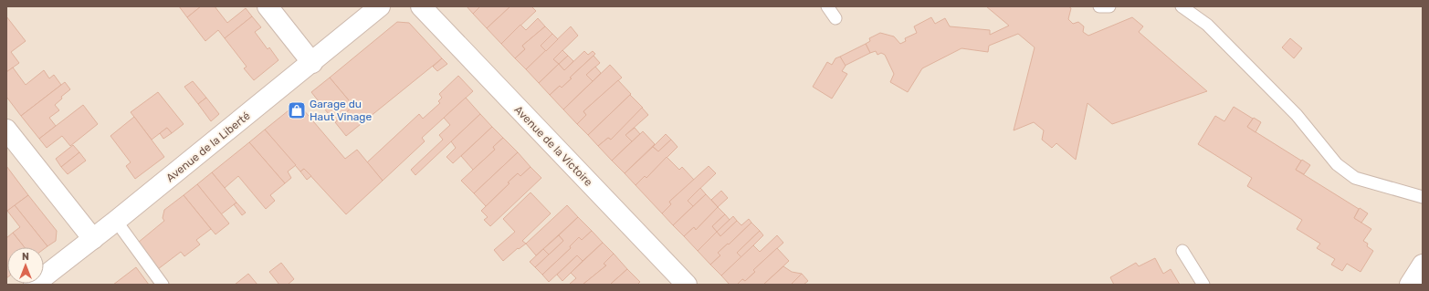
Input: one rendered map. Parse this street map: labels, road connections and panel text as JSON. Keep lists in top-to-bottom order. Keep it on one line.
{"streets":{"street":["Avenue de la Victoire","Avenue de la Liberté"]},"places":{"shop":["Garage du Haut Vinage"]},"north":"top"}
